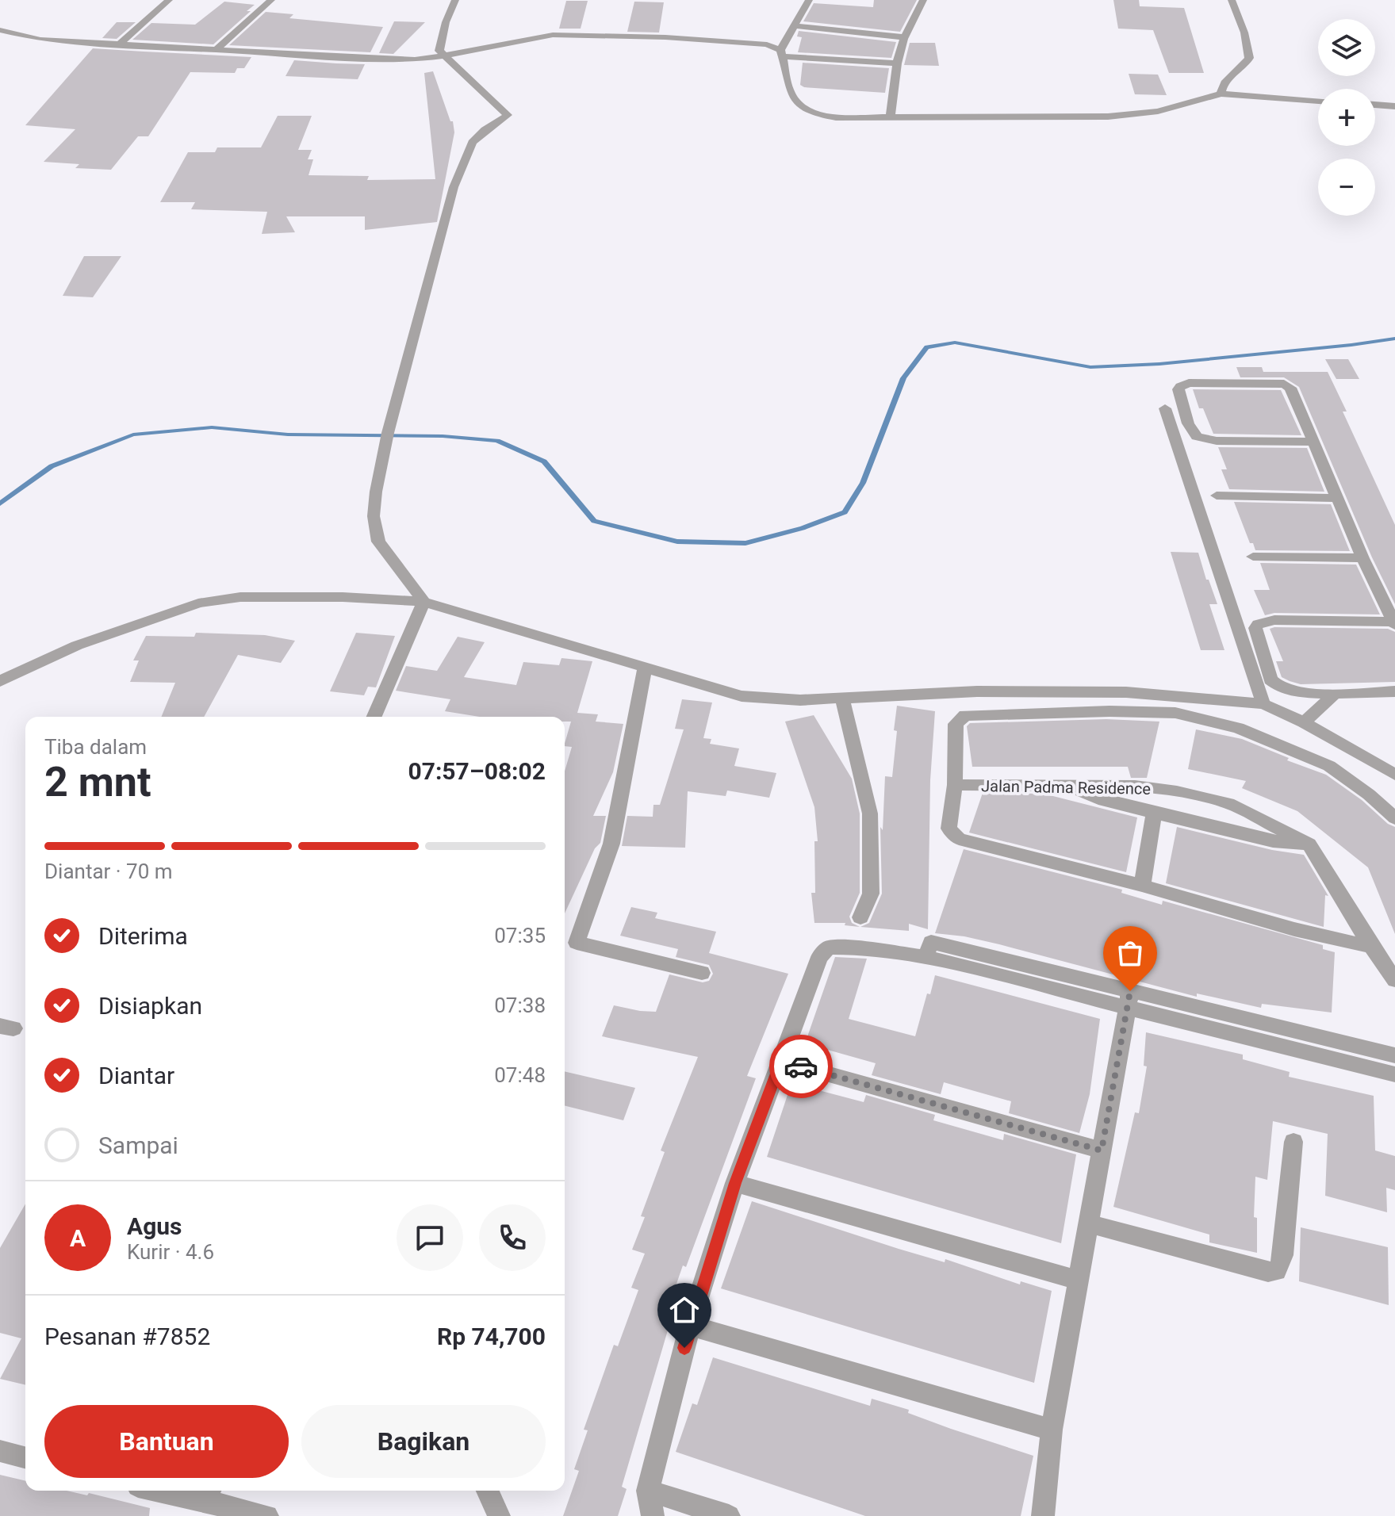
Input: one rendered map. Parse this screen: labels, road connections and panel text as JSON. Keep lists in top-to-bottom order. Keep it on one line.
{"streets":{"street":["Jalan Padma Residence"]},"page":{"map_buttons":["+","−"],"heading":["2 mnt","Tiba dalam","07:57–08:02"],"panel":["Agus","Kurir · 4.6","Pesanan #7852","Rp 74,700"],"bar":"Diantar · 70 m","list":[["Diterima","07:35"],["Disiapkan","07:38"],["Diantar","07:48"],"Sampai"],"round":"A","buttons":["Bantuan","Bagikan"]}}
